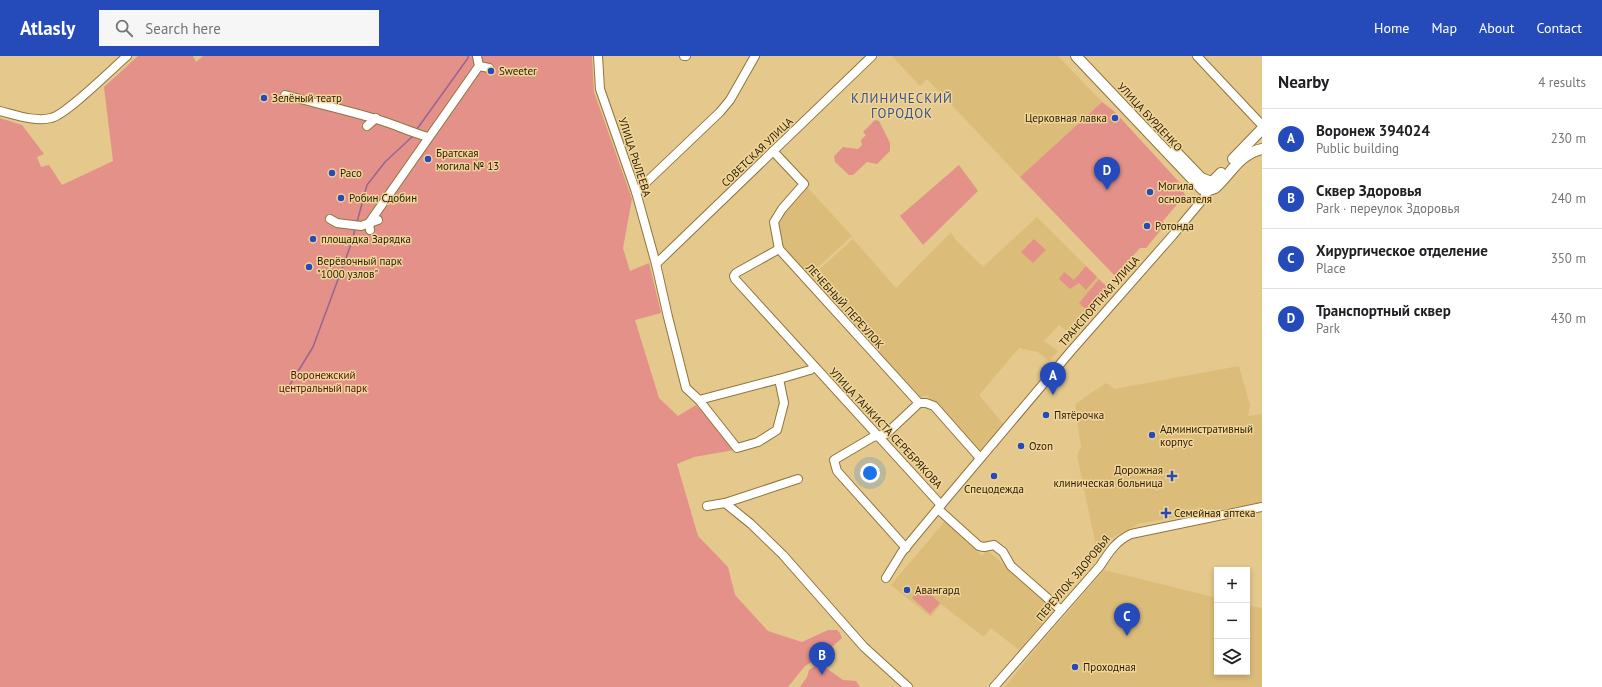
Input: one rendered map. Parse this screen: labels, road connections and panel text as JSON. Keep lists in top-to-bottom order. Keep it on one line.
{"streets":{"main road":["УЛИЦА БУРДЕНКО"],"street":["СОВЕТСКАЯ УЛИЦА","УЛИЦА РЫЛЕЕВА","ТРАНСПОРТНАЯ УЛИЦА","ЛЕЧЕБНЫЙ ПЕРЕУЛОК","УЛИЦА ТАНКИСТА СЕРЕБРЯКОВА","ПЕРЕУЛОК ЗДОРОВЬЯ"]},"crossings":[["УЛИЦА БУРДЕНКО","ТРАНСПОРТНАЯ УЛИЦА"],["СОВЕТСКАЯ УЛИЦА","УЛИЦА РЫЛЕЕВА"],["ТРАНСПОРТНАЯ УЛИЦА","УЛИЦА ТАНКИСТА СЕРЕБРЯКОВА"],["ЛЕЧЕБНЫЙ ПЕРЕУЛОК","УЛИЦА ТАНКИСТА СЕРЕБРЯКОВА"],["УЛИЦА ТАНКИСТА СЕРЕБРЯКОВА","ПЕРЕУЛОК ЗДОРОВЬЯ"]],"districts":["КЛИНИЧЕСКИЙ ГОРОДОК"],"parks":["Воронежский центральный парк"],"places":{"other":["Sweeter","Зелёный театр","Церковная лавка","Братская могила № 13","Paco","Могила основателя","Робин Сдобин","Ротонда","площадка Зарядка","Верёвочный парк \"1000 узлов\"","Пятёрочка","Административный корпус","Ozon","Спецодежда","Авангард","Проходная"],"health":["Дорожная клиническая больница","Семейная аптека"]},"page":{"header":"Atlasly","search":"Search here","nav":["Home","Map","About","Contact"],"heading":["Nearby","4 results"],"list":[{"mark":"A","name":"Воронеж 394024","note":"Public building","value":"230 m"},{"mark":"B","name":"Сквер Здоровья","note":"Park · переулок Здоровья","value":"240 m"},{"mark":"C","name":"Хирургическое отделение","note":"Place","value":"350 m"},{"mark":"D","name":"Транспортный сквер","note":"Park","value":"430 m"}],"pins":["D","A","C","B"],"map_buttons":["+","−"]}}
